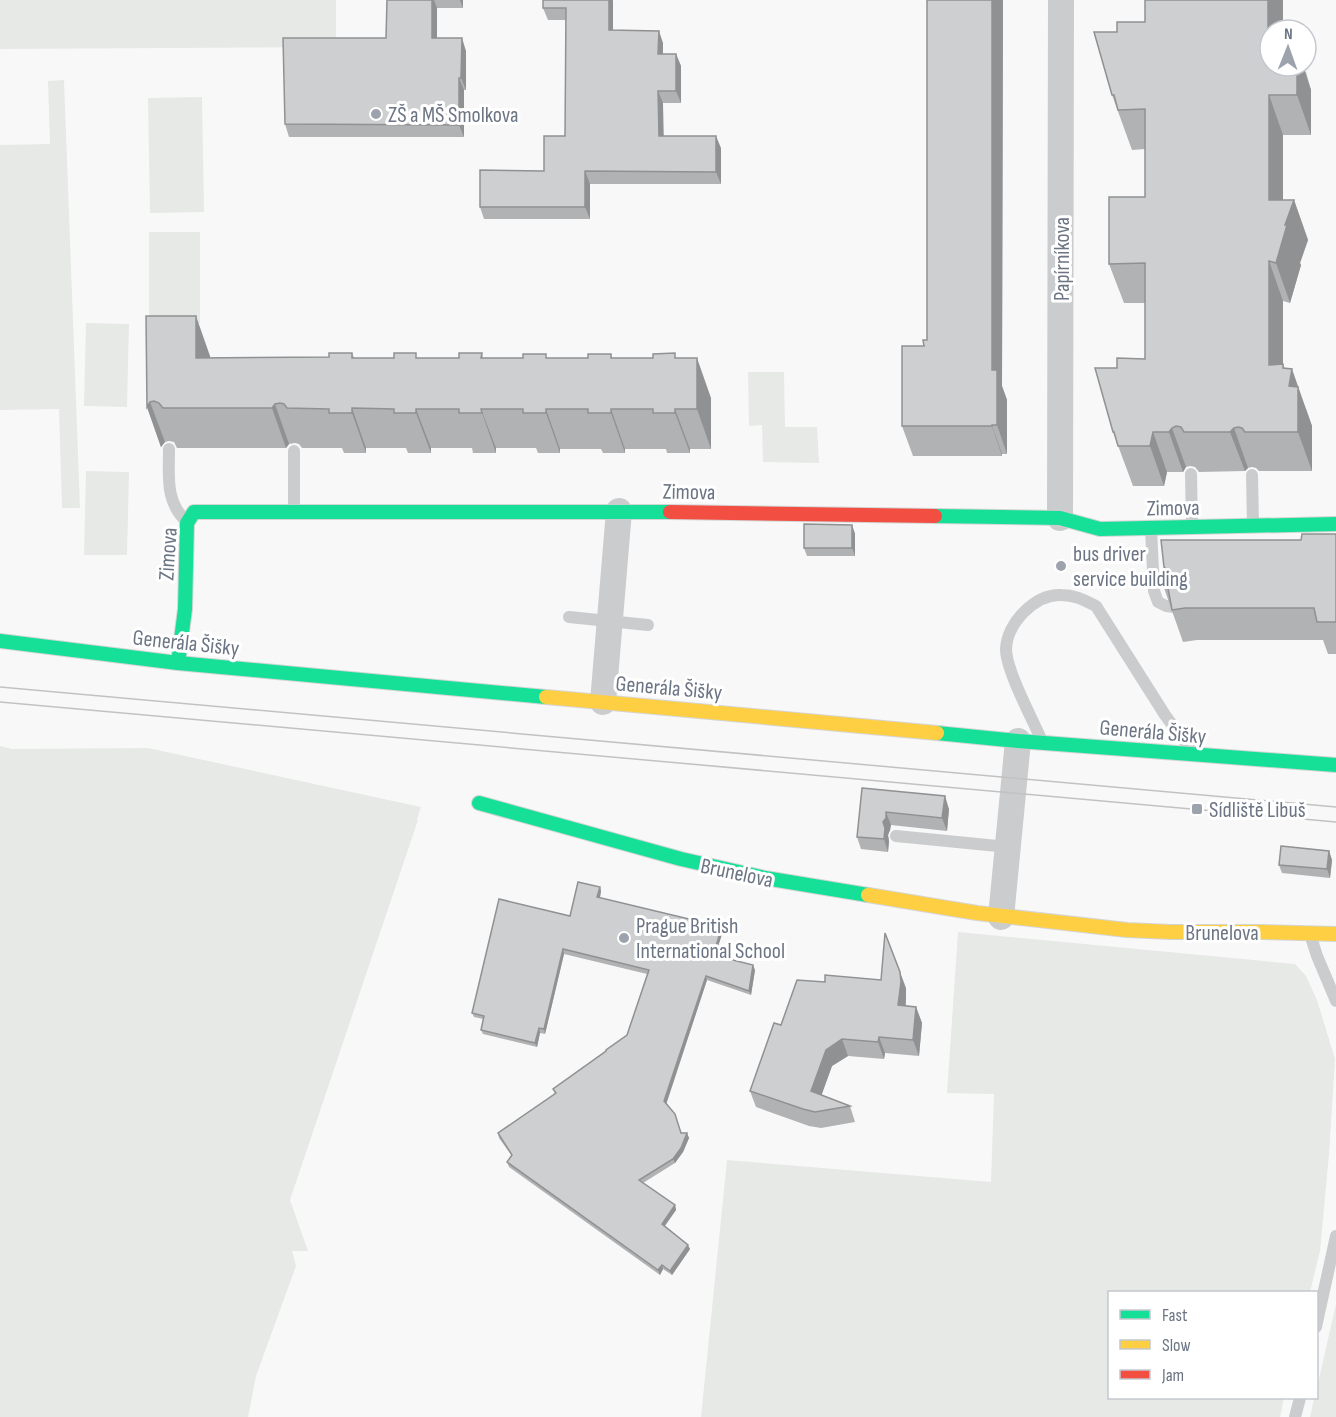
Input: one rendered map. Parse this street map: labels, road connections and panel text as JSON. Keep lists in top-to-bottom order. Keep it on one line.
{"streets":{"street":["Papírníkova","Zimova","Generála Šišky","Brunelova"]},"crossings":[["Papírníkova","Zimova"],["Zimova","Generála Šišky"]],"places":{"other":["ZŠ a MŠ Smolkova","bus driver service building","Prague British International School"],"transit":["Sídliště Libuš"]},"legend":["Fast","Slow","Jam"],"north":"top"}
